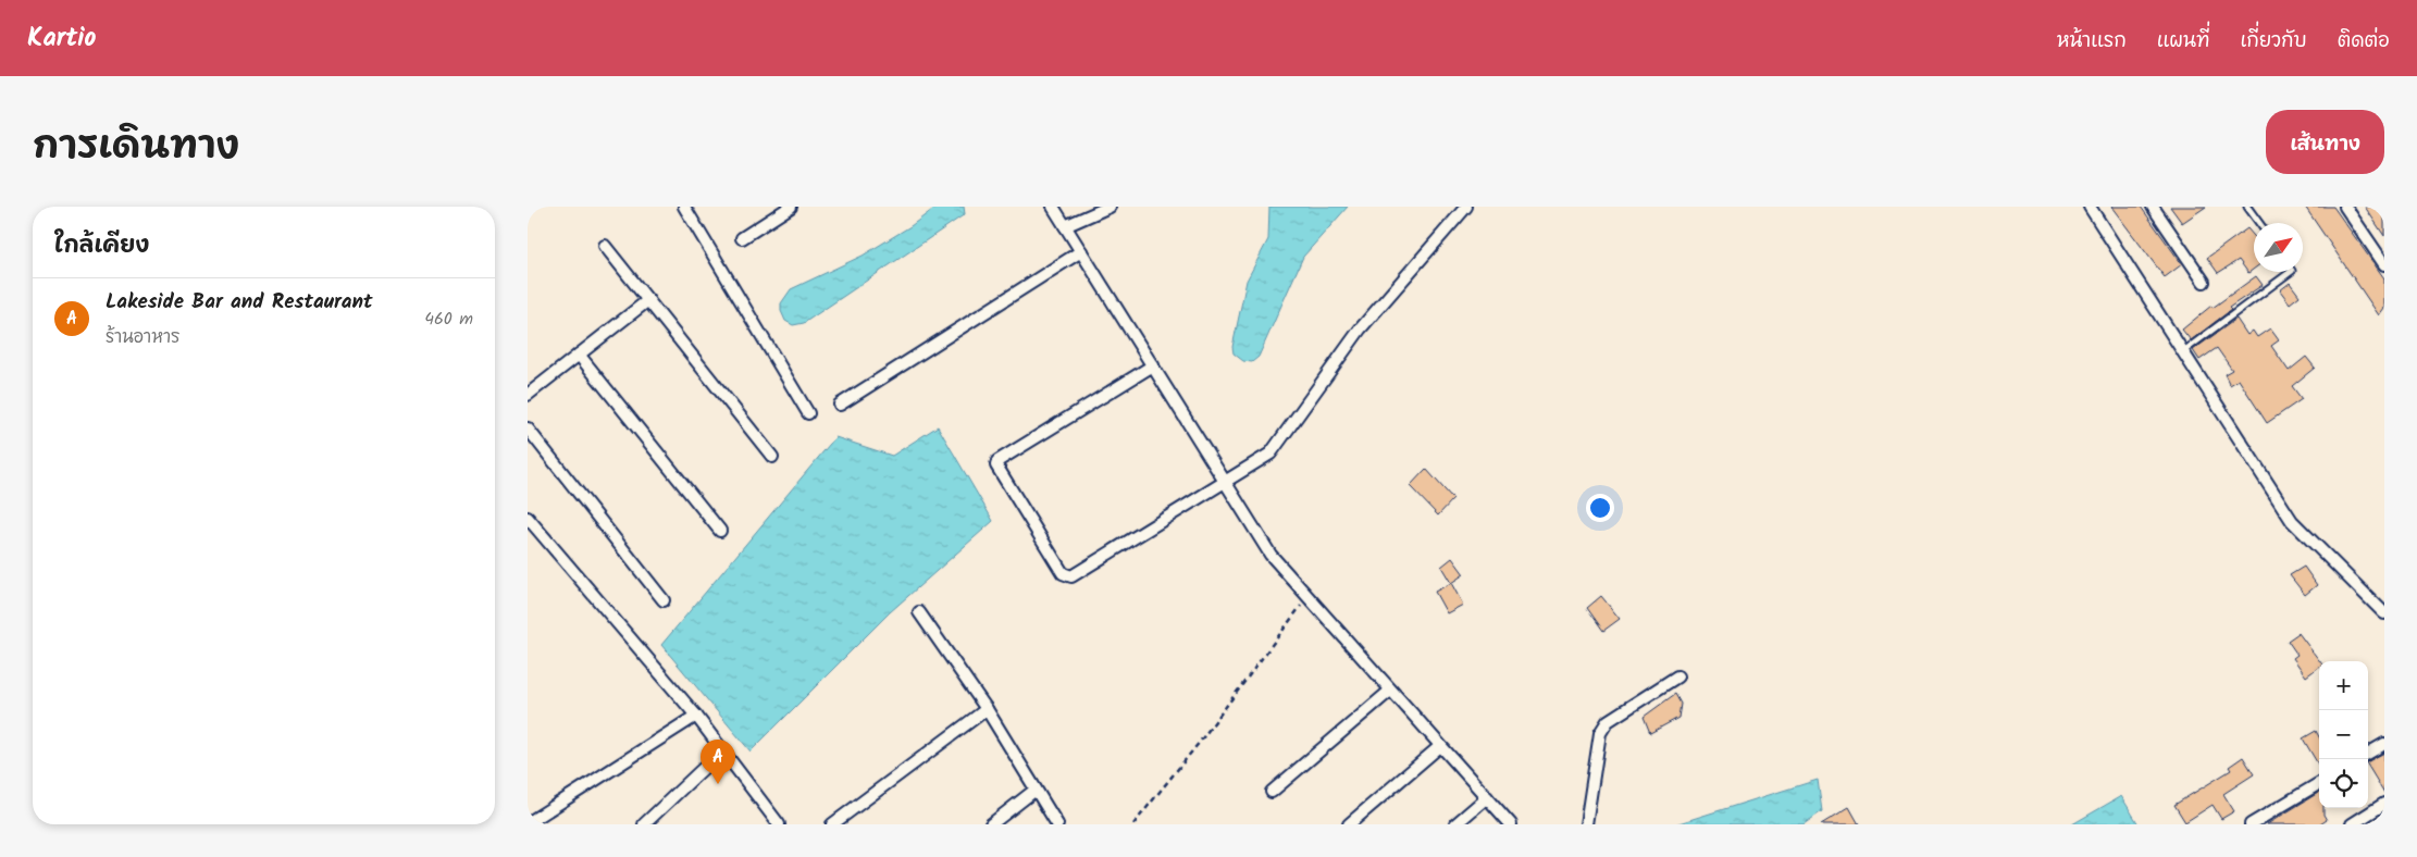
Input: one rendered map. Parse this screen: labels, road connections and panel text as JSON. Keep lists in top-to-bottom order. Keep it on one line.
{"north":"top right","page":{"header":"Kartio","nav":["หน้าแรก","แผนที่","เกี่ยวกับ","ติดต่อ"],"title":"การเดินทาง","buttons":"เส้นทาง","heading":"ใกล้เคียง","list":[{"mark":"A","name":"Lakeside Bar and Restaurant","note":"ร้านอาหาร","value":"460 m"}],"map_buttons":["+","−"],"pins":"A"}}
